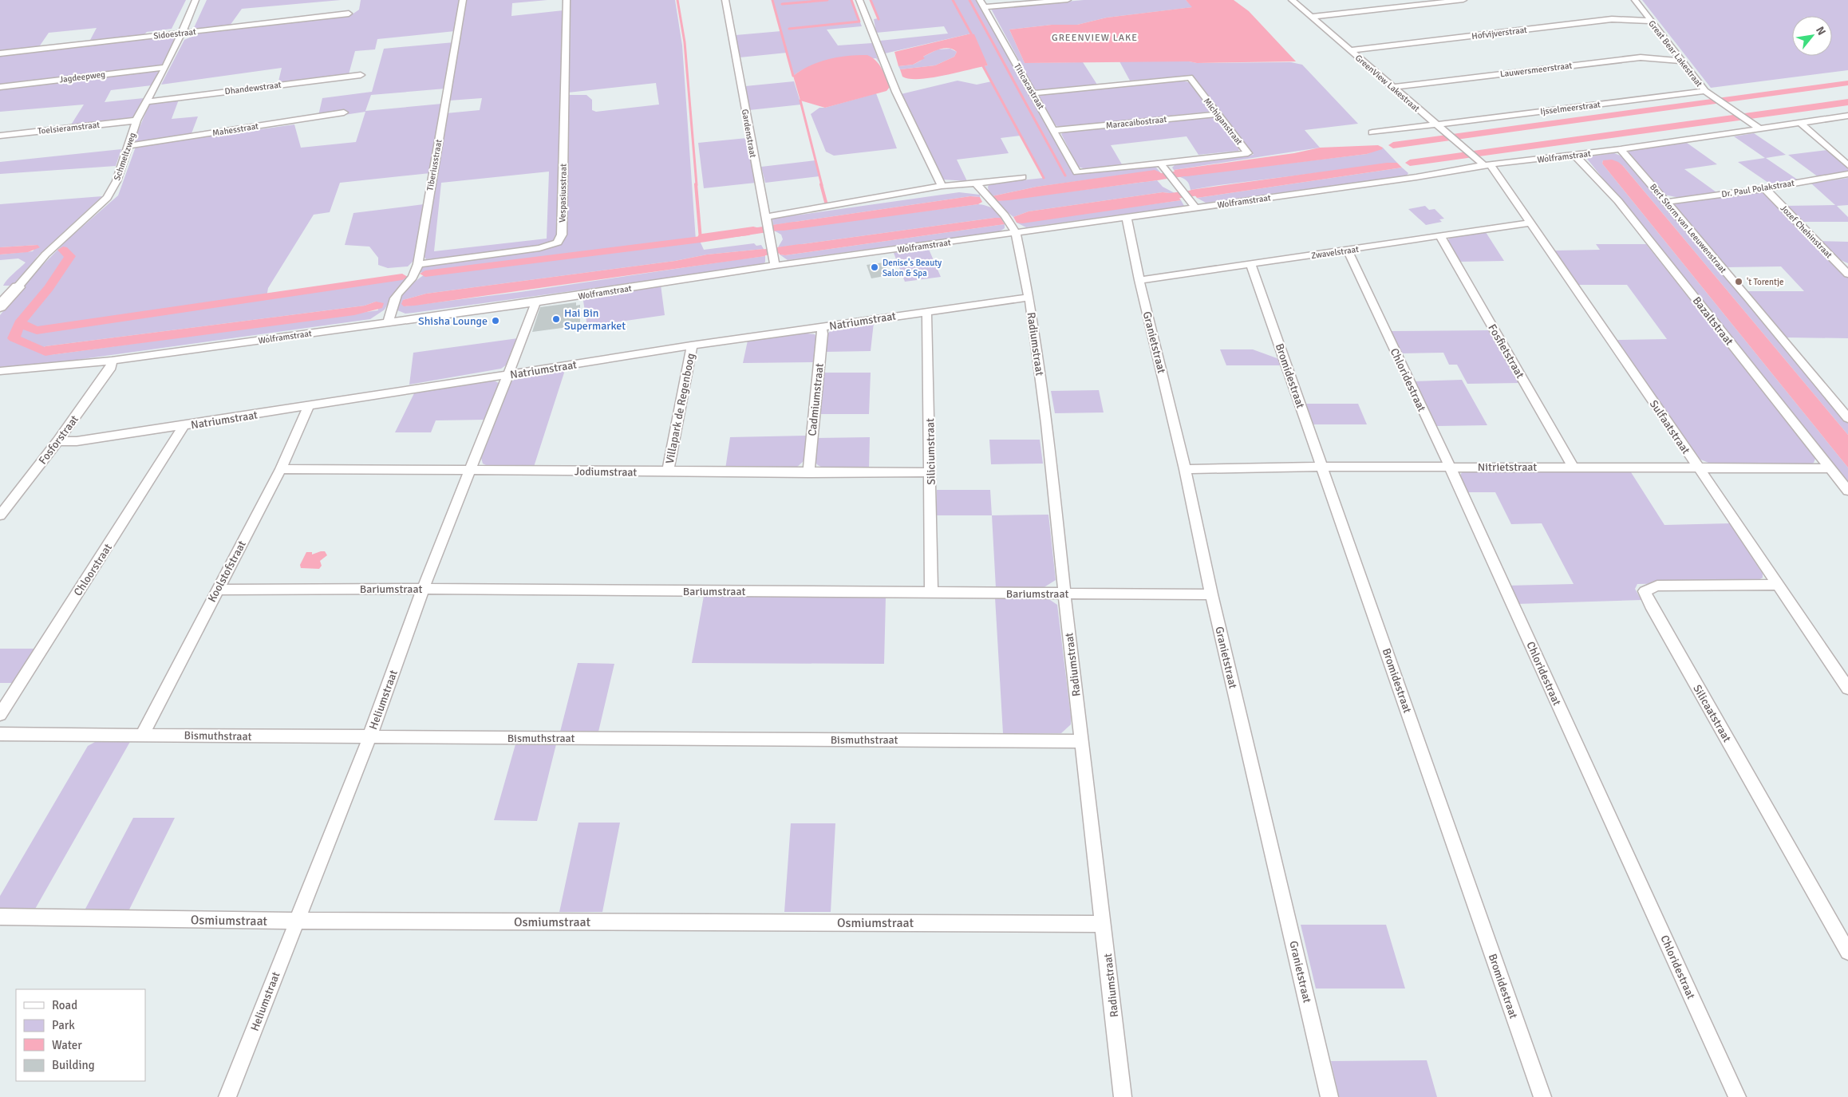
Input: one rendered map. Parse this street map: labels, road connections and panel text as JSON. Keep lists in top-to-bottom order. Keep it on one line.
{"streets":{"street":["Hofvijverstraat","Sidoestraat","Great Bear Lakestraat","Lauwersmeerstraat","Jagdeepweg","GreenView Lakestraat","Titicacastraat","Dhandewstraat","Ijsselmeerstraat","Michiganstraat","Maracaibostraat","Toelsieramstraat","Mahesstraat","Gardenstraat","Schmeltzweg","Wolframstraat","Tiberiusstraat","Dr. Paul Polakstraat","Vespasiusstraat","Bert Storm van Leeuwenstraat","Jozef Chehinstraat","Zwavelstraat","Natriumstraat","Bazaltstraat","Granietstraat","Radiumstraat","Fosfietstraat","Bromidestraat","Chloridestraat","Cadmiumstraat","Villapark de Regenboog","Sulfaatstraat","Fosforstraat","Siliciumstraat","Nitrietstraat","Jodiumstraat","Chloorstraat","Koolstofstraat","Bariumstraat","Heliumstraat","Silicaatstraat","Bismuthstraat","Osmiumstraat"]},"crossings":[["Hofvijverstraat","Great Bear Lakestraat"],["Hofvijverstraat","GreenView Lakestraat"],["Sidoestraat","Schmeltzweg"],["Great Bear Lakestraat","Lauwersmeerstraat"],["Great Bear Lakestraat","Ijsselmeerstraat"],["Great Bear Lakestraat","Wolframstraat"],["Lauwersmeerstraat","GreenView Lakestraat"],["Jagdeepweg","Schmeltzweg"],["GreenView Lakestraat","Ijsselmeerstraat"],["GreenView Lakestraat","Wolframstraat"],["GreenView Lakestraat","Sulfaatstraat"],["Titicacastraat","Michiganstraat"],["Titicacastraat","Maracaibostraat"],["Dhandewstraat","Schmeltzweg"],["Michiganstraat","Maracaibostraat"],["Toelsieramstraat","Schmeltzweg"],["Mahesstraat","Schmeltzweg"],["Gardenstraat","Wolframstraat"],["Wolframstraat","Tiberiusstraat"],["Wolframstraat","Bert Storm van Leeuwenstraat"],["Wolframstraat","Bazaltstraat"],["Wolframstraat","Granietstraat"],["Wolframstraat","Radiumstraat"],["Wolframstraat","Sulfaatstraat"],["Wolframstraat","Fosforstraat"],["Wolframstraat","Heliumstraat"],["Tiberiusstraat","Vespasiusstraat"],["Dr. Paul Polakstraat","Bert Storm van Leeuwenstraat"],["Dr. Paul Polakstraat","Jozef Chehinstraat"],["Zwavelstraat","Granietstraat"],["Zwavelstraat","Fosfietstraat"],["Zwavelstraat","Bromidestraat"],["Zwavelstraat","Chloridestraat"],["Zwavelstraat","Sulfaatstraat"],["Natriumstraat","Radiumstraat"],["Natriumstraat","Cadmiumstraat"],["Natriumstraat","Villapark de Regenboog"],["Natriumstraat","Fosforstraat"],["Natriumstraat","Siliciumstraat"],["Natriumstraat","Chloorstraat"],["Natriumstraat","Koolstofstraat"],["Natriumstraat","Heliumstraat"],["Bazaltstraat","Nitrietstraat"],["Granietstraat","Nitrietstraat"],["Granietstraat","Bariumstraat"],["Radiumstraat","Bariumstraat"],["Radiumstraat","Bismuthstraat"],["Radiumstraat","Osmiumstraat"],["Fosfietstraat","Nitrietstraat"],["Bromidestraat","Nitrietstraat"],["Chloridestraat","Nitrietstraat"],["Cadmiumstraat","Jodiumstraat"],["Villapark de Regenboog","Jodiumstraat"],["Sulfaatstraat","Nitrietstraat"],["Sulfaatstraat","Silicaatstraat"],["Siliciumstraat","Jodiumstraat"],["Siliciumstraat","Bariumstraat"],["Jodiumstraat","Koolstofstraat"],["Jodiumstraat","Heliumstraat"],["Koolstofstraat","Bariumstraat"],["Koolstofstraat","Bismuthstraat"],["Bariumstraat","Heliumstraat"],["Heliumstraat","Bismuthstraat"],["Heliumstraat","Osmiumstraat"]],"districts":["GREENVIEW LAKE"],"places":["Denise's Beauty Salon & Spa","'t Torentje","Hai Bin Supermarket","Shisha Lounge"],"legend":["Road","Park","Water","Building"],"north":"top right"}
